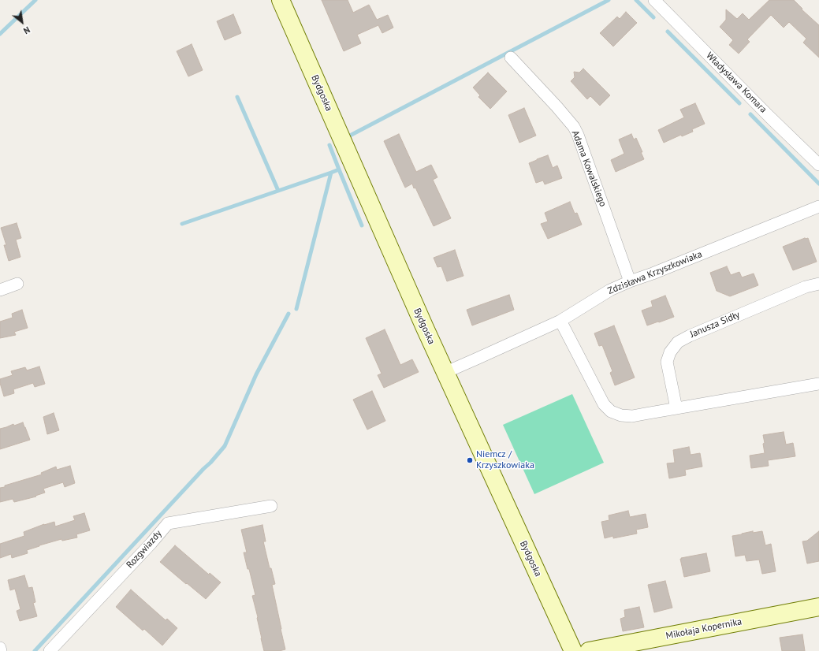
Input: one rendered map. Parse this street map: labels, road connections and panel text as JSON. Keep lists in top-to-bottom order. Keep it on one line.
{"streets":{"street":["Władysława Komara","Bydgoska","Adama Kowalskiego","Zdzisława Krzyszkowiaka","Janusza Sidły","Rozgwiazdy","Mikołaja Kopernika"]},"crossings":[["Bydgoska","Zdzisława Krzyszkowiaka"],["Adama Kowalskiego","Zdzisława Krzyszkowiaka"]],"places":["Niemcz / Krzyszkowiaka"],"north":"bottom right"}
